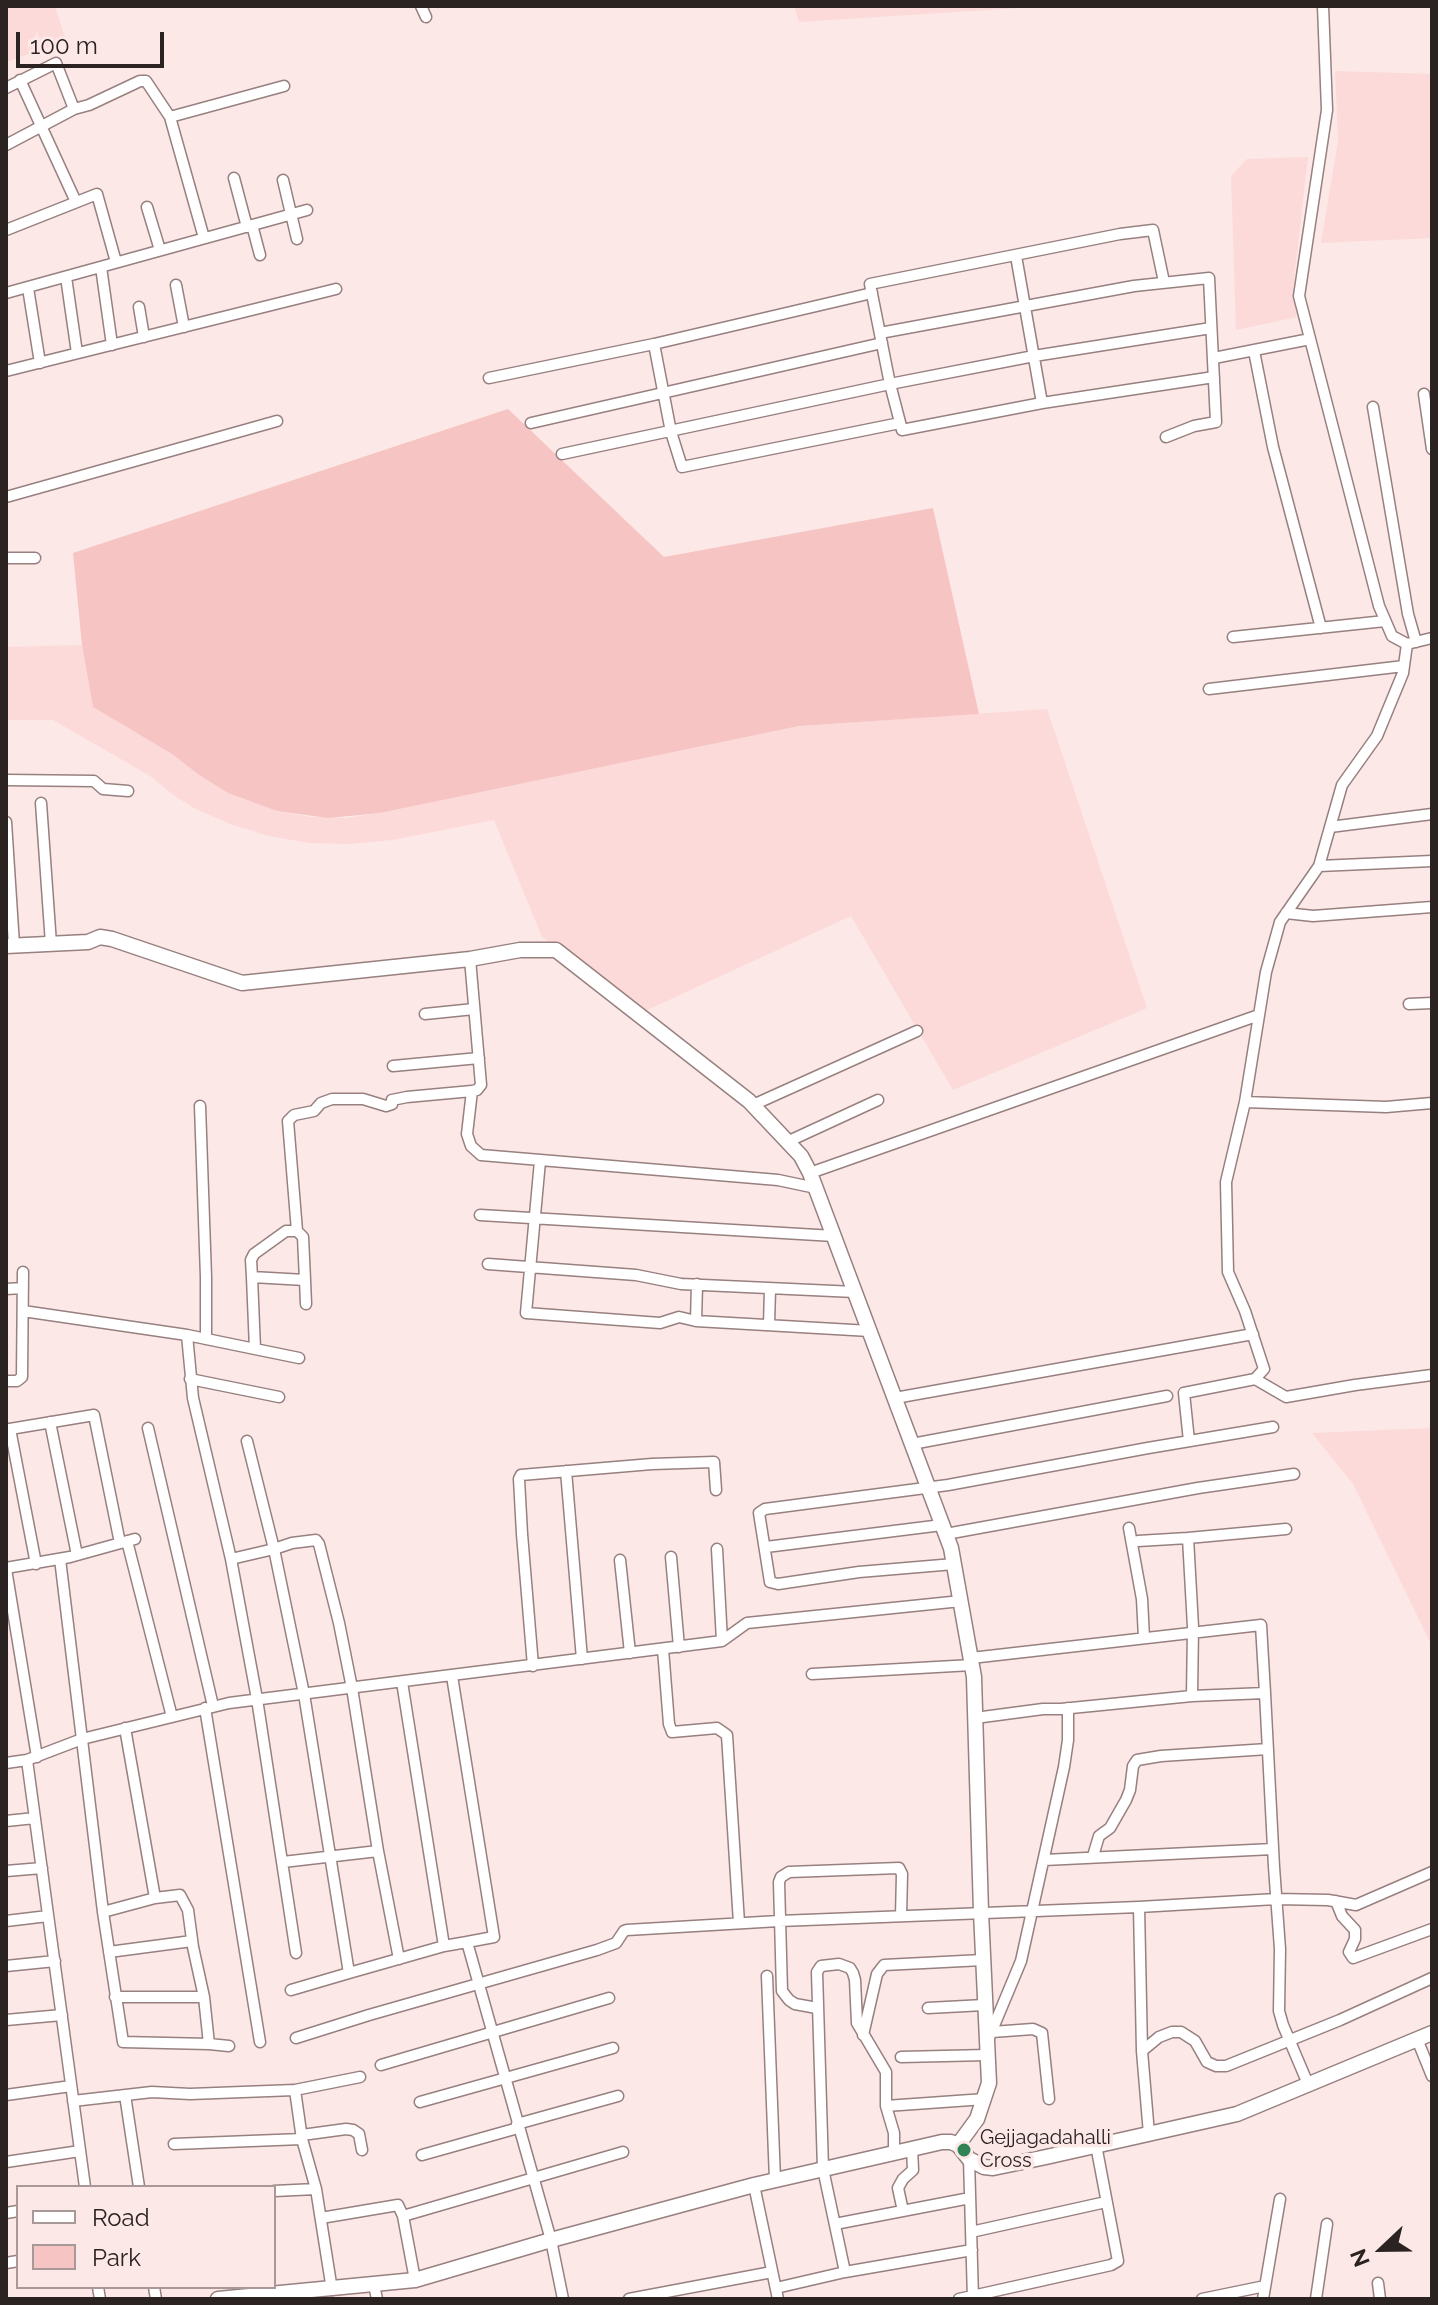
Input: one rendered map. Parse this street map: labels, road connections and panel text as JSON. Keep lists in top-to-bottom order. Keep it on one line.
{"places":["Gejjagadahalli Cross"],"legend":["Road","Park"],"scale_bar":"100 m","north":"left"}
